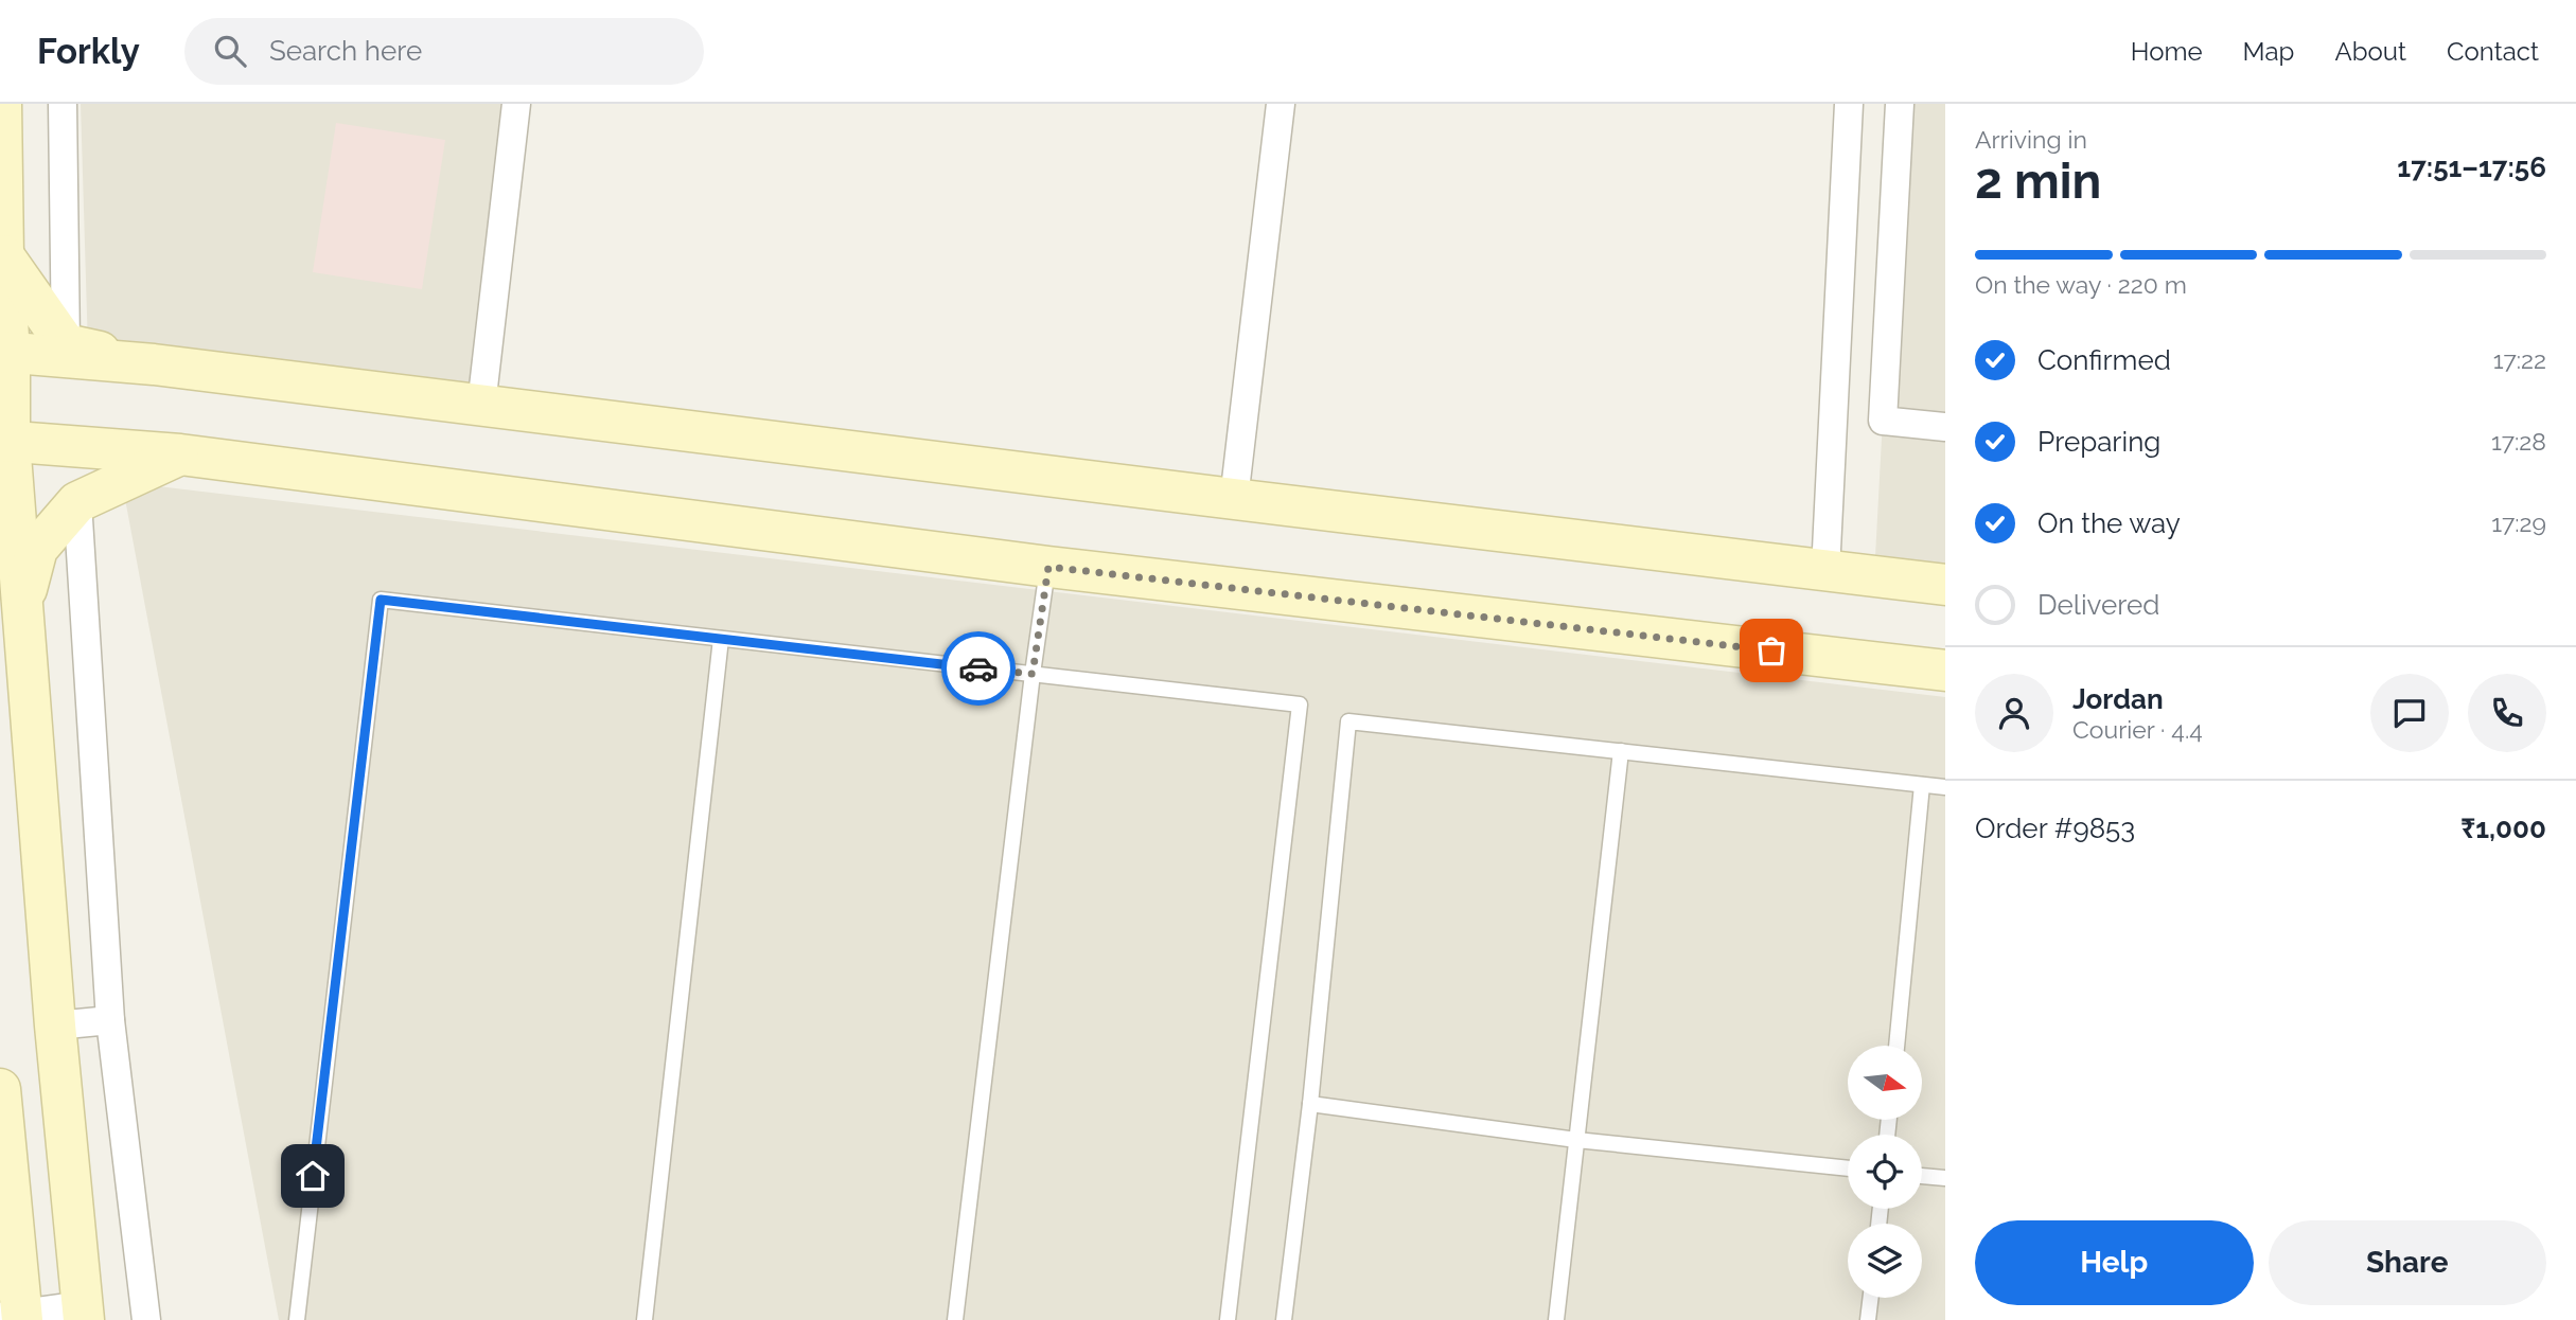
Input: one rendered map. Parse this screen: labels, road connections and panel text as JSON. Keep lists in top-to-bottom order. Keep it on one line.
{"north":"right","page":{"header":"Forkly","search":"Search here","nav":["Home","Map","About","Contact"],"heading":["2 min","Arriving in","17:51–17:56"],"panel":["Jordan","Courier · 4.4","Order #9853","₹1,000"],"bar":"On the way · 220 m","list":[["Confirmed","17:22"],["Preparing","17:28"],["On the way","17:29"],"Delivered"],"buttons":["Help","Share"]}}
